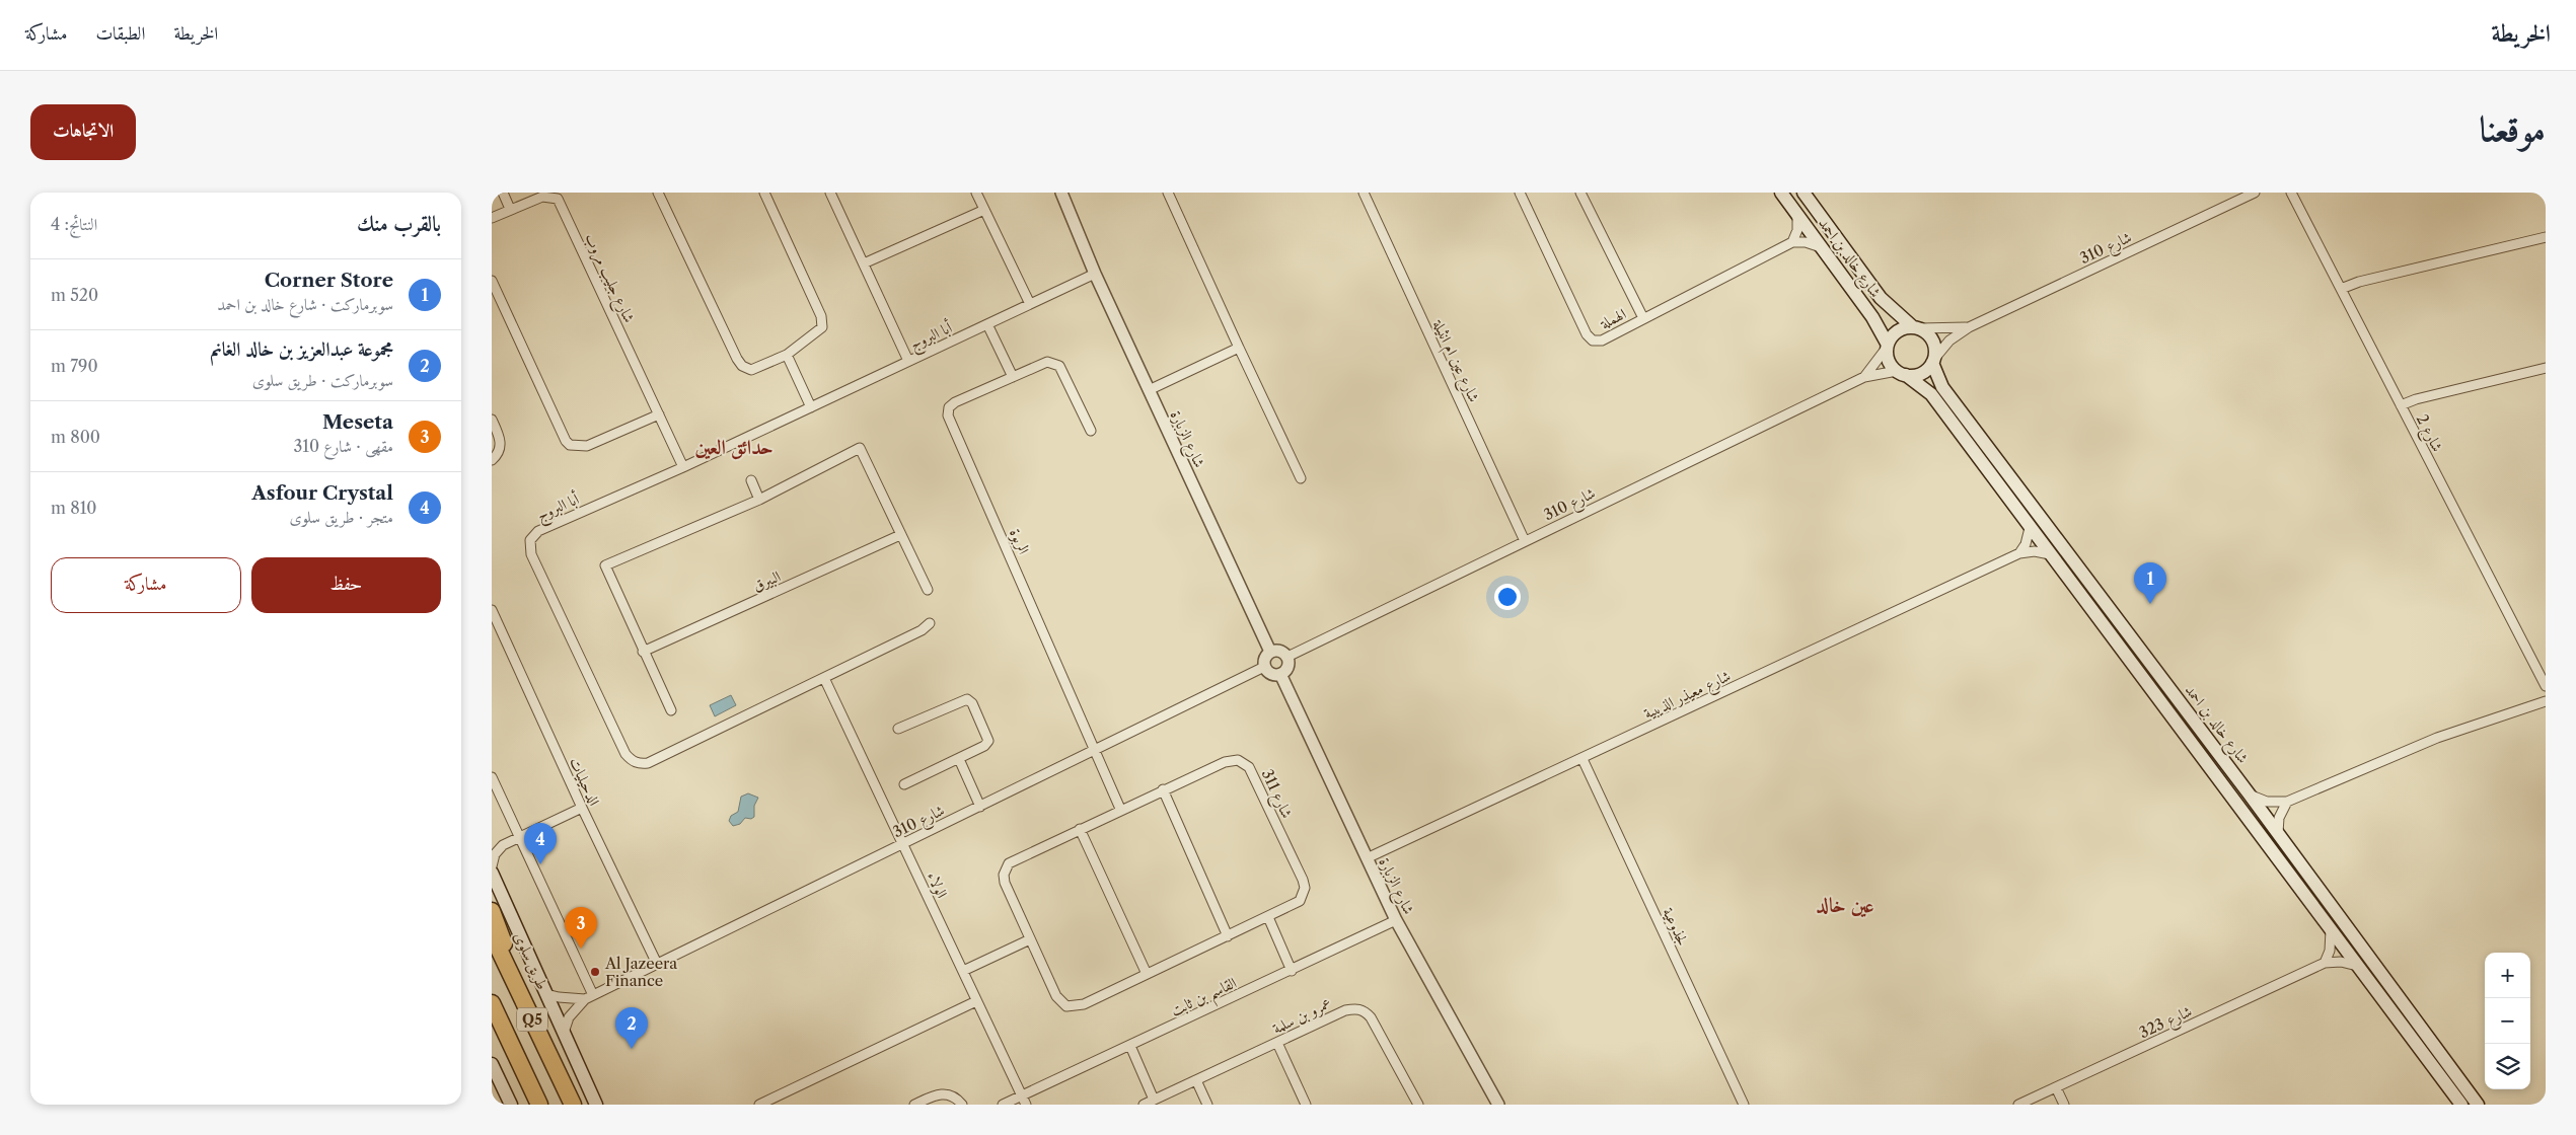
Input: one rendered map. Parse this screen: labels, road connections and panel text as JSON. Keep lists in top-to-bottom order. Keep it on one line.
{"streets":{"highway":["طريق سلوى","Q5"],"main road":["شارع خالد بن احمد"],"street":["شارع 310","شارع جليب مروب","الهملة","أبا البروج","شارع عين ام انثيلة","شارع 2","شارع الزبارة","الربوة","البيرق","شارع معيذر الذيبية","الدحيليات","شارع 311","الولاء","لجذوعية","القاسم بن ثابت","عمرو بن سلمة","شارع 323"]},"crossings":[["شارع 310","شارع خالد بن احمد"],["شارع 310","شارع عين ام انثيلة"],["شارع 310","شارع الزبارة"],["شارع 310","الربوة"],["شارع 310","الدحيليات"],["شارع 310","الولاء"],["شارع 310","طريق سلوى"],["شارع جليب مروب","أبا البروج"],["أبا البروج","شارع الزبارة"],["أبا البروج","الولاء"],["شارع الزبارة","شارع معيذر الذيبية"],["شارع الزبارة","القاسم بن ثابت"],["شارع معيذر الذيبية","لجذوعية"],["الولاء","القاسم بن ثابت"]],"districts":["حدائق العين","عين خالد"],"places":["Al Jazeera Finance"],"page":{"header":"الخريطة","nav":["الخريطة","الطبقات","مشاركة"],"title":"موقعنا","buttons":["الاتجاهات",["حفظ","مشاركة"]],"heading":["بالقرب منك","النتائج: 4"],"list":[{"mark":"1","name":"Corner Store","note":"سوبرماركت · شارع خالد بن احمد","value":"520 m"},{"mark":"2","name":"مجموعة عبدالعزيز بن خالد الغانم","note":"سوبرماركت · طريق سلوى","value":"790 m"},{"mark":"3","name":"Meseta","note":"مقهى · شارع 310","value":"800 m"},{"mark":"4","name":"Asfour Crystal","note":"متجر · طريق سلوى","value":"810 m"}],"pins":["1","4","3","2"],"map_buttons":["+","−"]}}
